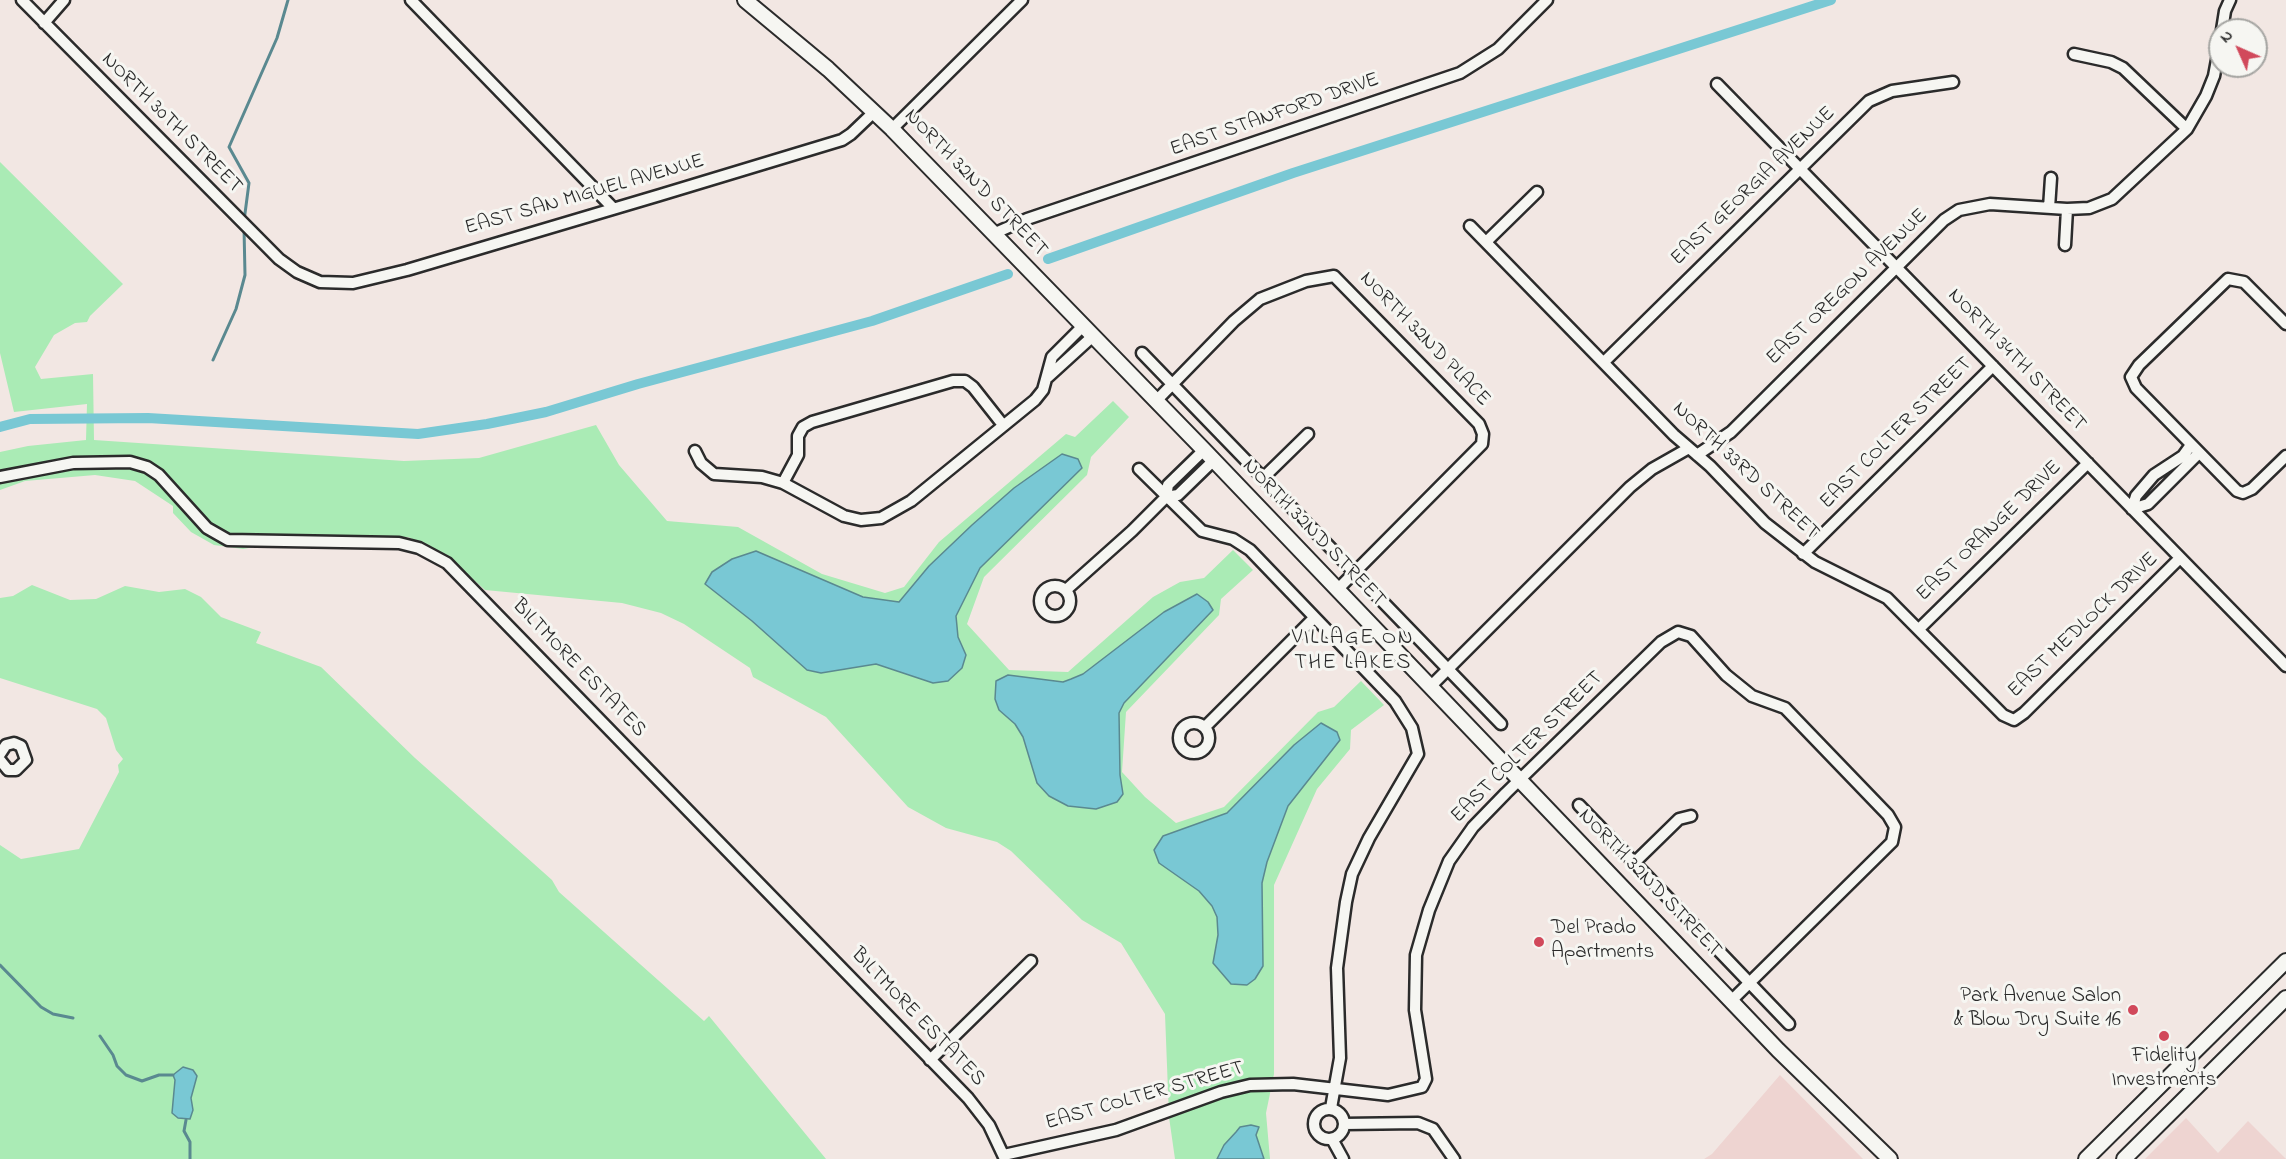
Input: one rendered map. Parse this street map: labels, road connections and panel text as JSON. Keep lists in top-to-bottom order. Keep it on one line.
{"streets":{"main road":["NORTH 32ND STREET"],"street":["EAST STANFORD DRIVE","NORTH 30TH STREET","EAST GEORGIA AVENUE","EAST SAN MIGUEL AVENUE","EAST OREGON AVENUE","NORTH 32ND PLACE","NORTH 34TH STREET","EAST COLTER STREET","NORTH 33RD STREET","EAST ORANGE DRIVE","EAST MEDLOCK DRIVE","BILTMORE ESTATES"]},"crossings":[["EAST STANFORD DRIVE","NORTH 32ND STREET"],["NORTH 30TH STREET","EAST SAN MIGUEL AVENUE"],["NORTH 32ND STREET","EAST SAN MIGUEL AVENUE"],["NORTH 32ND STREET","EAST OREGON AVENUE"],["NORTH 32ND STREET","NORTH 32ND PLACE"],["NORTH 32ND STREET","EAST COLTER STREET"],["EAST GEORGIA AVENUE","NORTH 34TH STREET"],["EAST GEORGIA AVENUE","NORTH 33RD STREET"],["EAST OREGON AVENUE","NORTH 34TH STREET"],["EAST OREGON AVENUE","NORTH 33RD STREET"],["NORTH 34TH STREET","EAST COLTER STREET"],["NORTH 34TH STREET","EAST ORANGE DRIVE"],["NORTH 34TH STREET","EAST MEDLOCK DRIVE"],["EAST COLTER STREET","NORTH 33RD STREET"],["EAST COLTER STREET","BILTMORE ESTATES"],["NORTH 33RD STREET","EAST ORANGE DRIVE"],["NORTH 33RD STREET","EAST MEDLOCK DRIVE"]],"districts":["VILLAGE ON THE LAKES"],"places":["Del Prado Apartments","Park Avenue Salon & Blow Dry Suite 16","Fidelity Investments"],"north":"top left"}
